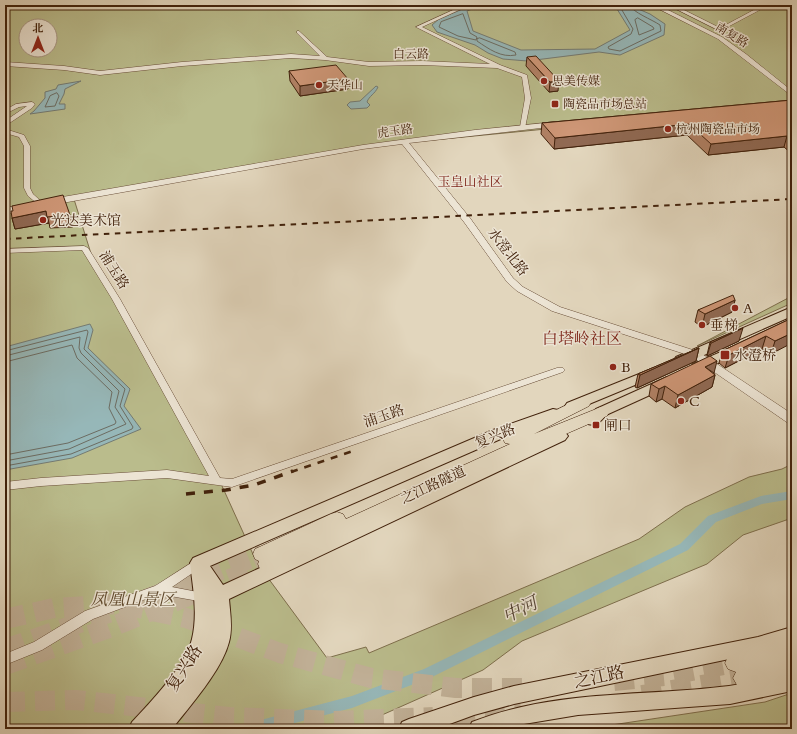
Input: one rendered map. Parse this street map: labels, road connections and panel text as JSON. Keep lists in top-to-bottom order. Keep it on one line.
{"streets":{"highway":["之江路隧道"],"main road":["复兴路","之江路"],"street":["南复路","白云路","虎玉路","水澄北路","浦玉路"]},"crossings":[["虎玉路","水澄北路"],["水澄北路","复兴路"],["复兴路","之江路隧道"]],"districts":["玉皇山社区","白塔岭社区"],"water":["中河"],"parks":["凤凰山景区"],"places":{"other":["思美传媒","天华山","杭州陶瓷品市场","光达美术馆","A","垂梯","B","C"],"transit":["陶瓷品市场总站","水澄桥","闸口"]},"north":"top"}
